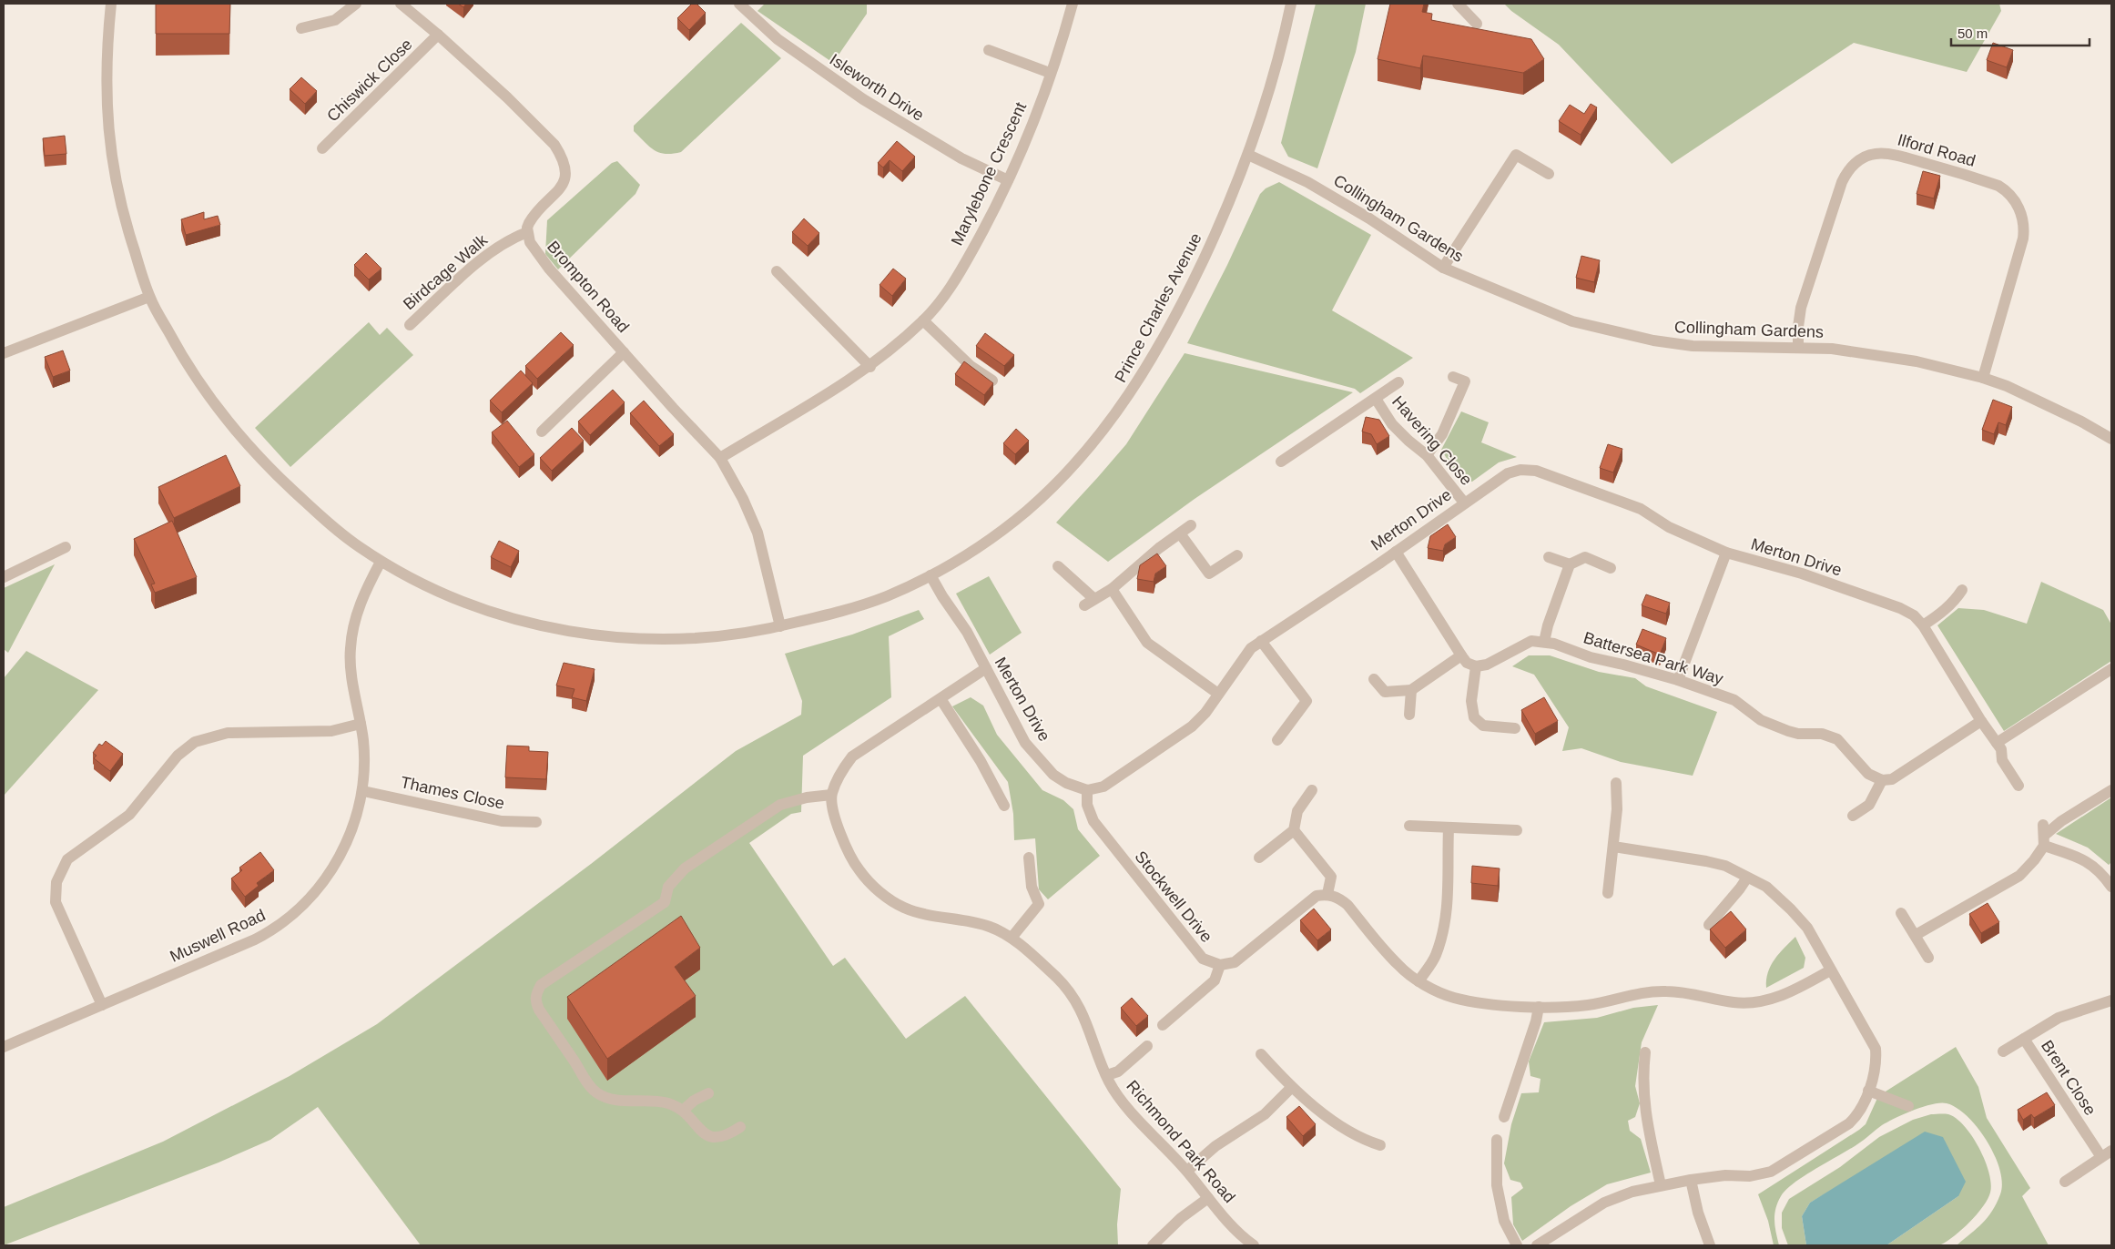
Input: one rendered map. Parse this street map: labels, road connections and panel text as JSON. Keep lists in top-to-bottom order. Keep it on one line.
{"streets":{"street":["Chiswick Close","Isleworth Drive","Ilford Road","Marylebone Crescent","Collingham Gardens","Birdcage Walk","Brompton Road","Prince Charles Avenue","Havering Close","Merton Drive","Battersea Park Way","Thames Close","Stockwell Drive","Muswell Road","Brent Close","Richmond Park Road"]},"crossings":[["Chiswick Close","Brompton Road"],["Isleworth Drive","Marylebone Crescent"],["Ilford Road","Collingham Gardens"],["Marylebone Crescent","Brompton Road"],["Collingham Gardens","Prince Charles Avenue"],["Birdcage Walk","Brompton Road"],["Brompton Road","Prince Charles Avenue"],["Prince Charles Avenue","Merton Drive"],["Prince Charles Avenue","Muswell Road"],["Havering Close","Merton Drive"],["Merton Drive","Stockwell Drive"],["Merton Drive","Richmond Park Road"],["Thames Close","Muswell Road"]],"scale_bar":"50 m"}
